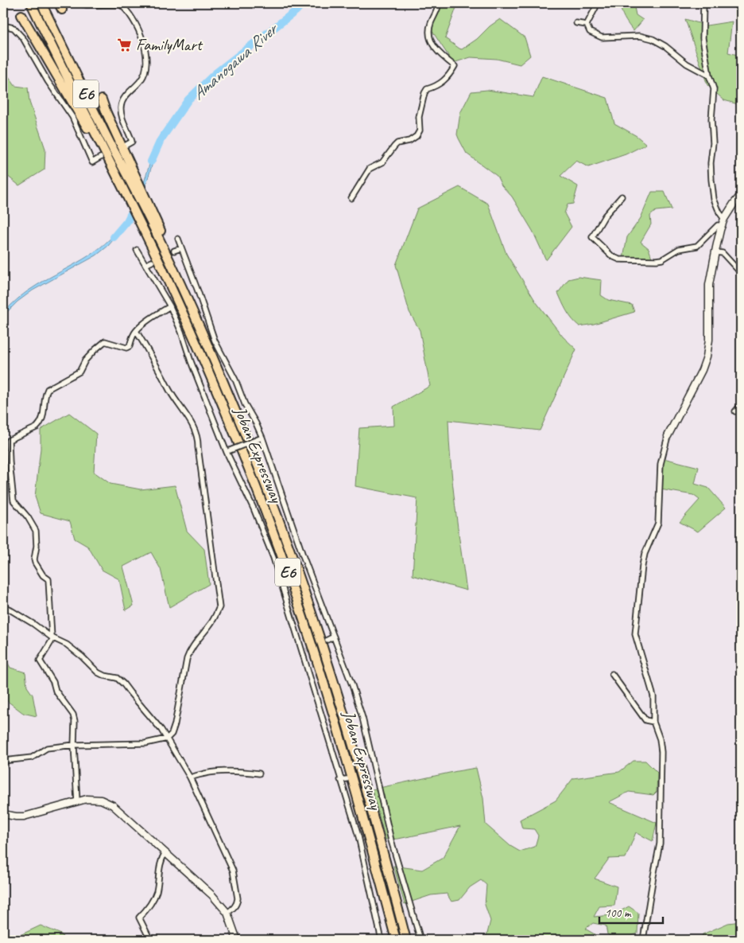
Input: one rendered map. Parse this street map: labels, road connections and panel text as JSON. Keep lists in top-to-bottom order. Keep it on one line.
{"streets":{"highway":["E6","Joban Expressway"]},"water":["Amanogawa River"],"places":{"supermarket":["FamilyMart"]},"scale_bar":"100 m"}
